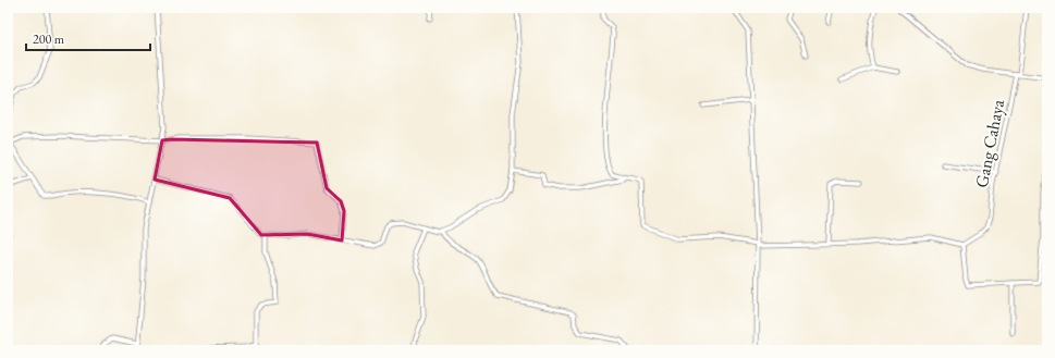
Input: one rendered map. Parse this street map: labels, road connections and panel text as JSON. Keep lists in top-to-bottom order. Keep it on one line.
{"streets":{"street":["Gang Cahaya"]},"scale_bar":"200 m"}
